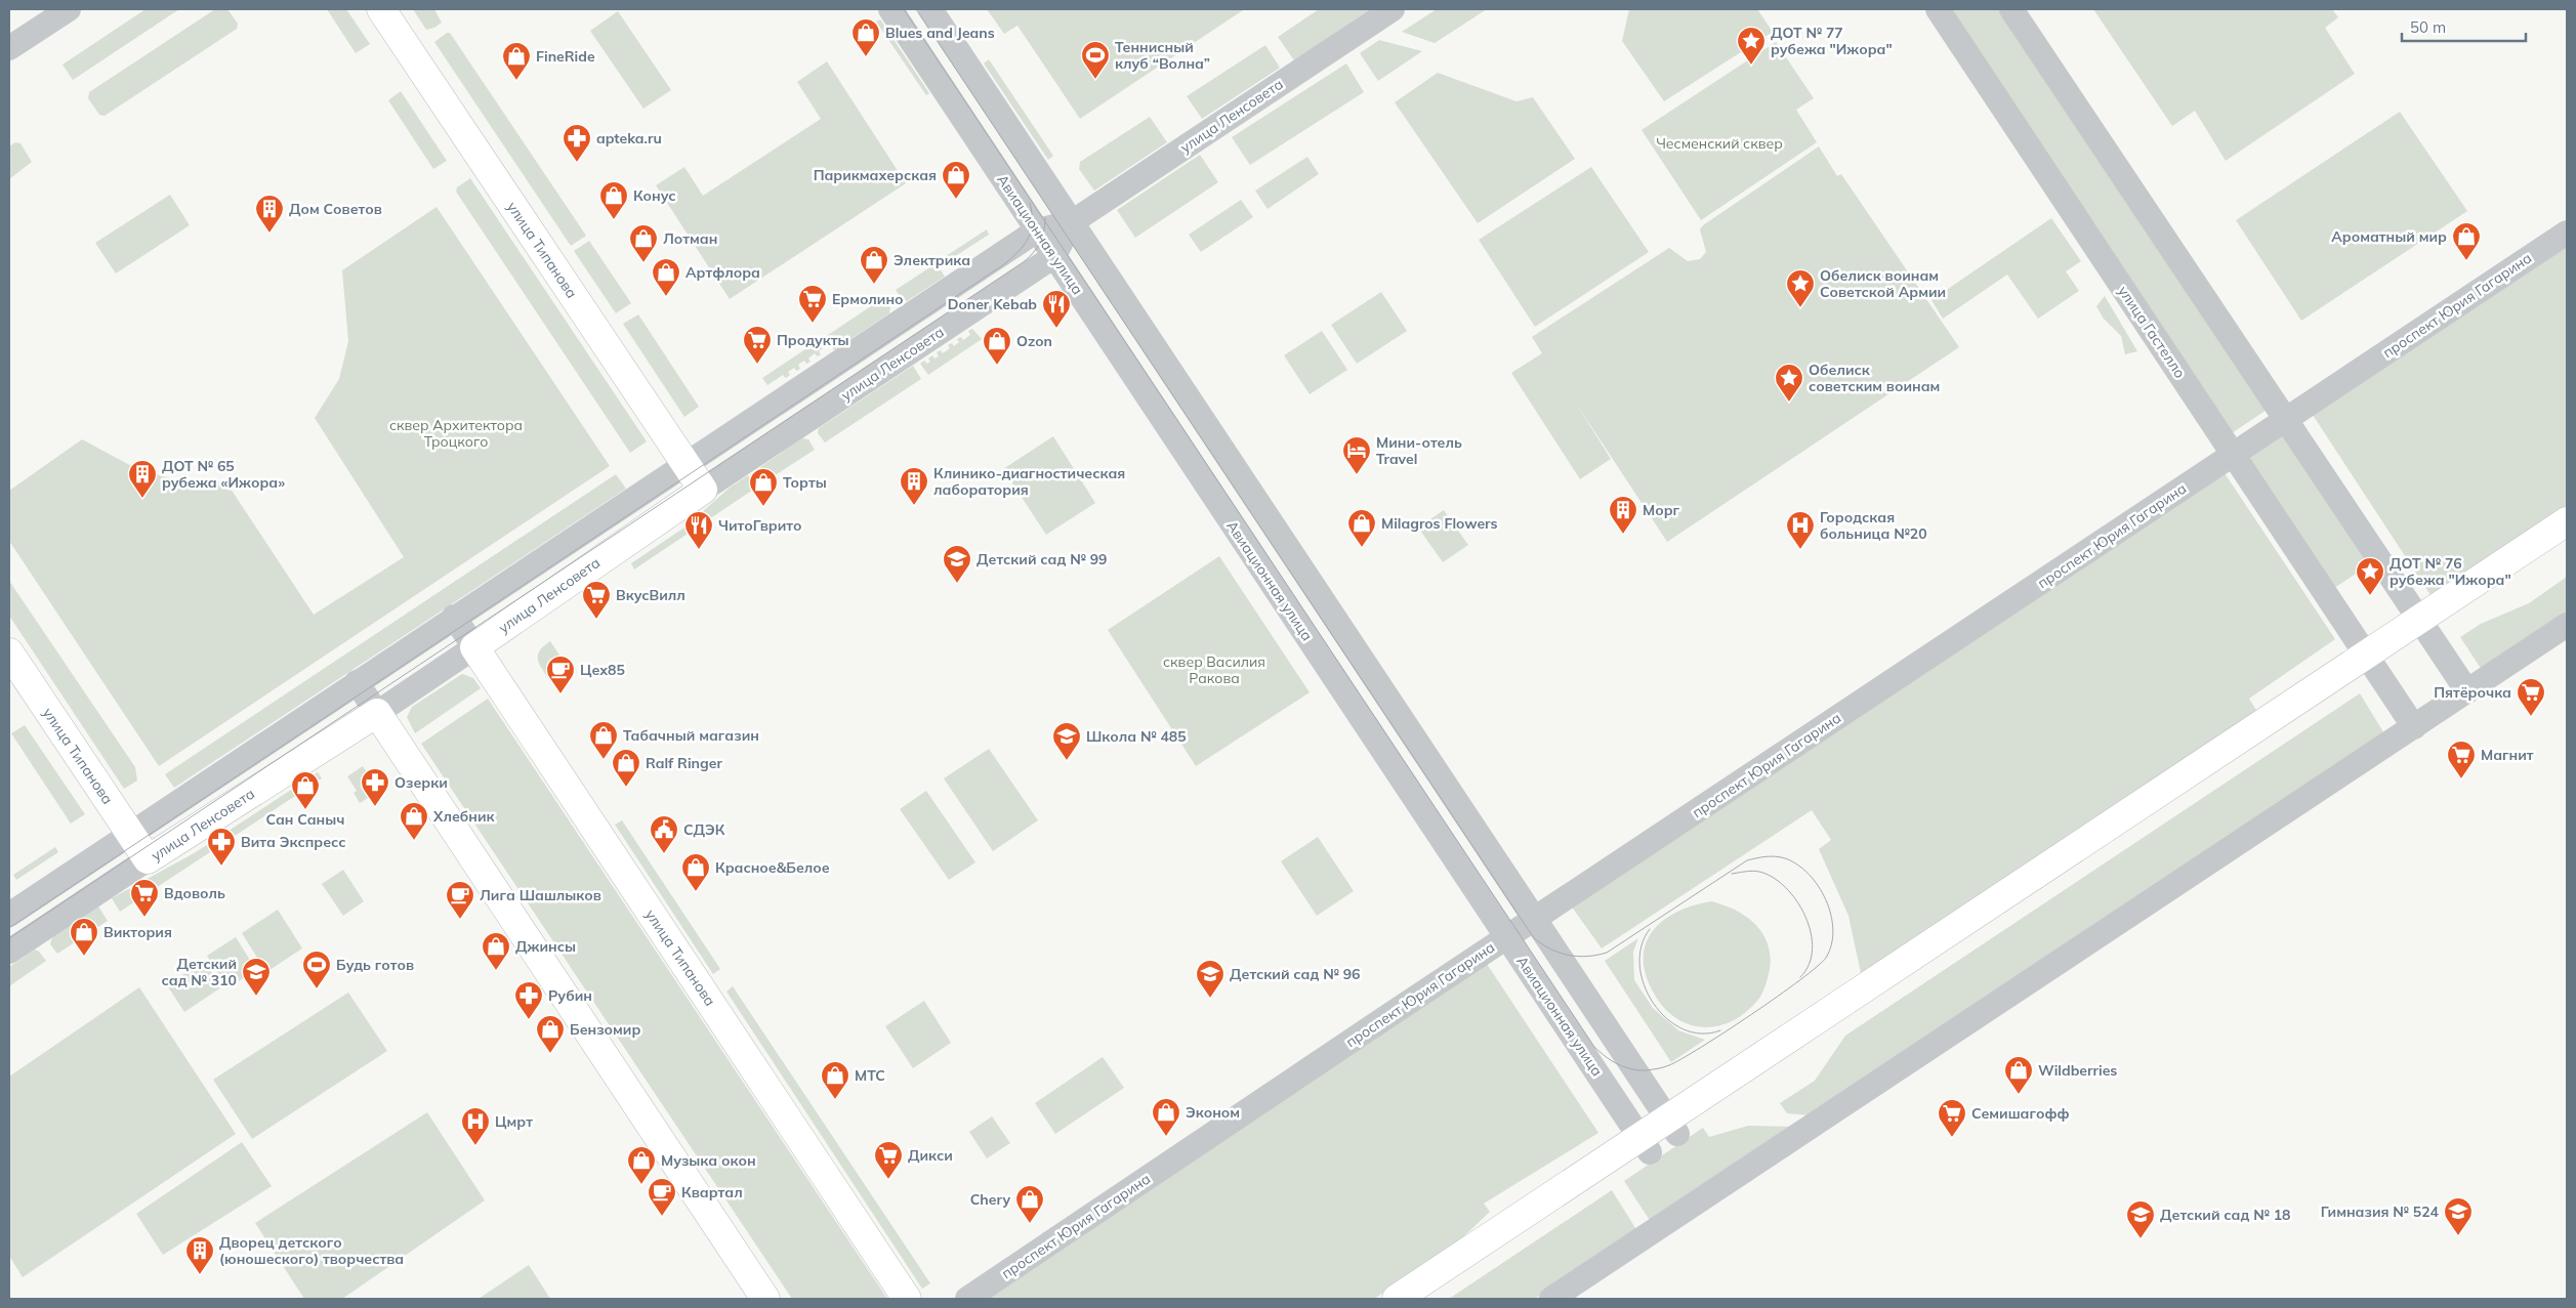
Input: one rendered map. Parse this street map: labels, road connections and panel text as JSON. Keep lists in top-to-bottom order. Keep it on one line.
{"streets":{"main road":["улица Ленсовета","улица Типанова"],"street":["Авиационная улица","проспект Юрия Гагарина","улица Гастелло"]},"crossings":[["улица Ленсовета","Авиационная улица"],["улица Ленсовета","улица Типанова"],["Авиационная улица","проспект Юрия Гагарина"],["проспект Юрия Гагарина","улица Гастелло"]],"parks":["Чесменский сквер","сквер Архитектора Троцкого","сквер Василия Ракова"],"places":{"shop":["Blues and Jeans","FineRide","Парикмахерская","Конус","Ароматный мир","Лотман","Электрика","Артфлора","Ozon","Торты","Milagros Flowers","Табачный магазин","Ralf Ringer","Сан Саныч","Хлебник","Красное&Белое","Виктория","Джинсы","Бензомир","Wildberries","МТС","Эконом","Музыка окон","Chery"],"place":["ДОТ № 77 рубежа \"Ижора\"","Обелиск воинам Советской Армии","Обелиск советским воинам","ДОТ № 76 рубежа \"Ижора\""],"sports":["Теннисный клуб “Волна”","Будь готов"],"pharmacy":["apteka.ru","Озерки","Вита Экспресс","Рубин"],"building":["Дом Советов","ДОТ № 65 рубежа «Ижора»","Клинико-диагностическая лаборатория","Морг","Дворец детского (юношеского) творчества"],"supermarket":["Ермолино","Продукты","ВкусВилл","Пятёрочка","Магнит","Вдоволь","Семишагофф","Дикси"],"restaurant":["Doner Kebab","ЧитоГврито"],"hotel":["Мини-отель Travel"],"hospital":["Городская больница №20","Цмрт"],"school or university":["Детский сад № 99","Школа № 485","Детский сад № 310","Детский сад № 96","Гимназия № 524","Детский сад № 18"],"cafe":["Цех85","Лига Шашлыков","Квартал"],"public building":["СДЭК"]},"scale_bar":"50 m"}
